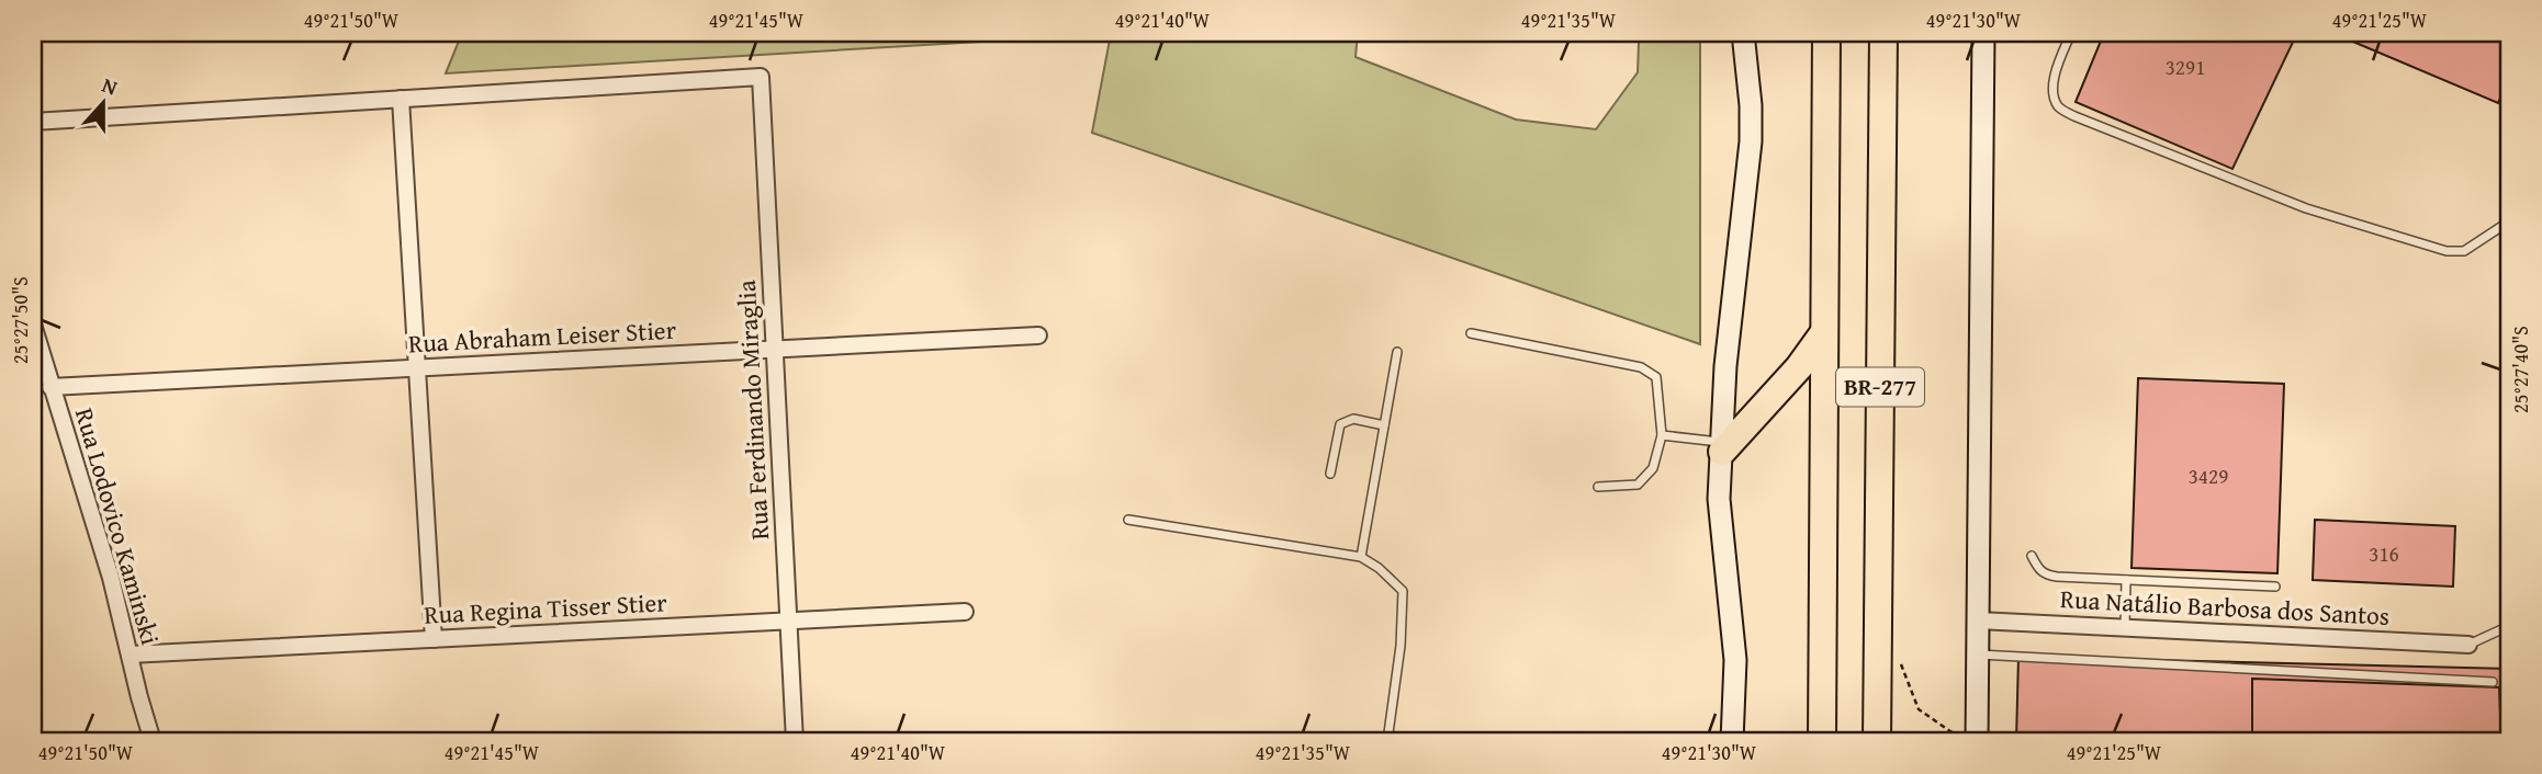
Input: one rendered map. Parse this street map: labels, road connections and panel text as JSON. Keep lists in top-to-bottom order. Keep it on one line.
{"streets":{"highway":["BR-277"],"street":["Rua Abraham Leiser Stier","Rua Ferdinando Miraglia","Rua Lodovico Kaminski","Rua Natálio Barbosa dos Santos","Rua Regina Tisser Stier"]},"crossings":[["Rua Abraham Leiser Stier","Rua Ferdinando Miraglia"],["Rua Abraham Leiser Stier","Rua Lodovico Kaminski"],["Rua Ferdinando Miraglia","Rua Regina Tisser Stier"],["Rua Lodovico Kaminski","Rua Regina Tisser Stier"]],"house_numbers":["3291","3429","316"],"north":"top","coordinates":["49°21'50\"W","49°21'45\"W","49°21'40\"W","49°21'35\"W","49°21'30\"W","49°21'25\"W","25°27'50\"S","25°27'40\"S"]}
